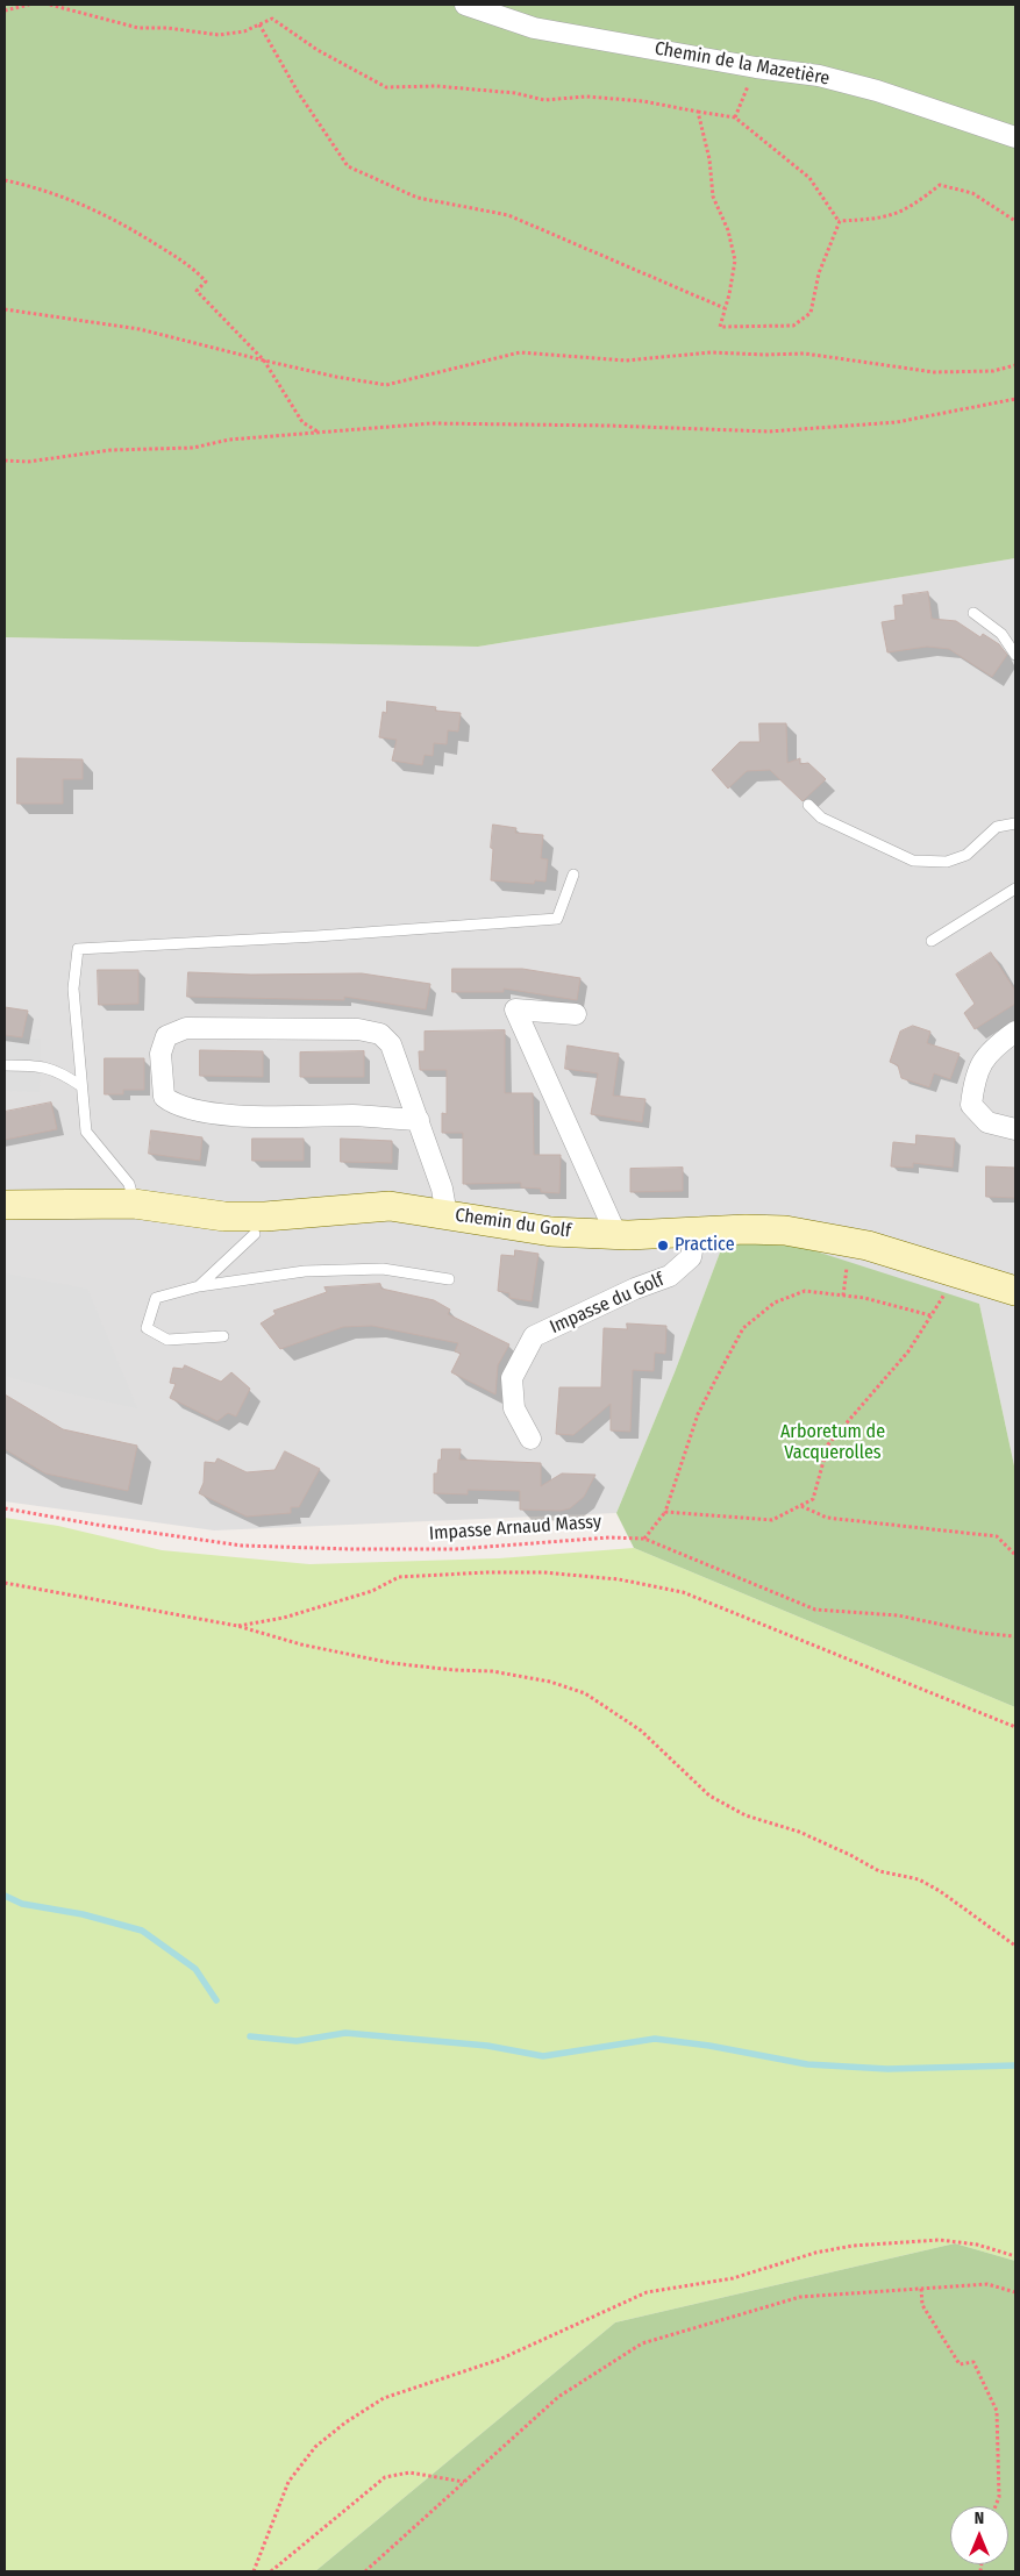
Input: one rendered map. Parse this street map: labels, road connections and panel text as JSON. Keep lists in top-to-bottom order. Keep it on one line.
{"streets":{"street":["Chemin de la Mazetière","Chemin du Golf","Impasse du Golf"],"path":["Impasse Arnaud Massy"]},"crossings":[["Chemin du Golf","Impasse du Golf"]],"parks":["Arboretum de Vacquerolles"],"places":["Practice"],"north":"top"}
